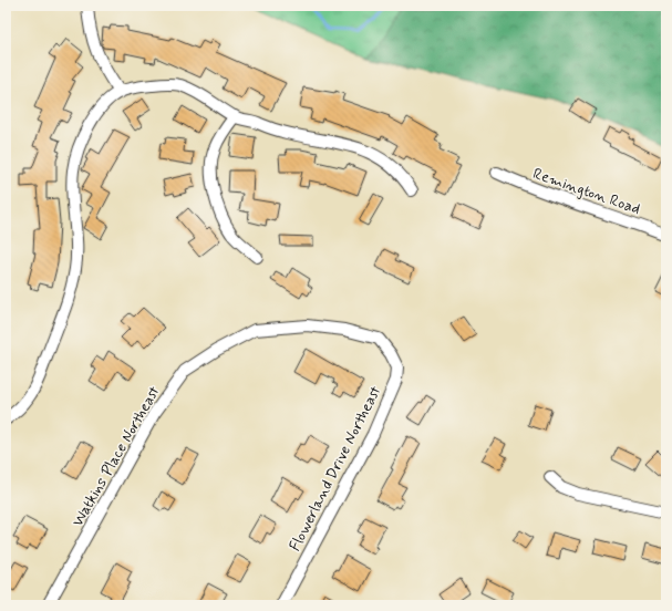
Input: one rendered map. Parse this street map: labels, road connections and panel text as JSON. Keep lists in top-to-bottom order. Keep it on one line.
{"streets":{"street":["Remington Road","Watkins Place Northeast","Flowerland Drive Northeast"]},"crossings":[["Watkins Place Northeast","Flowerland Drive Northeast"]]}
